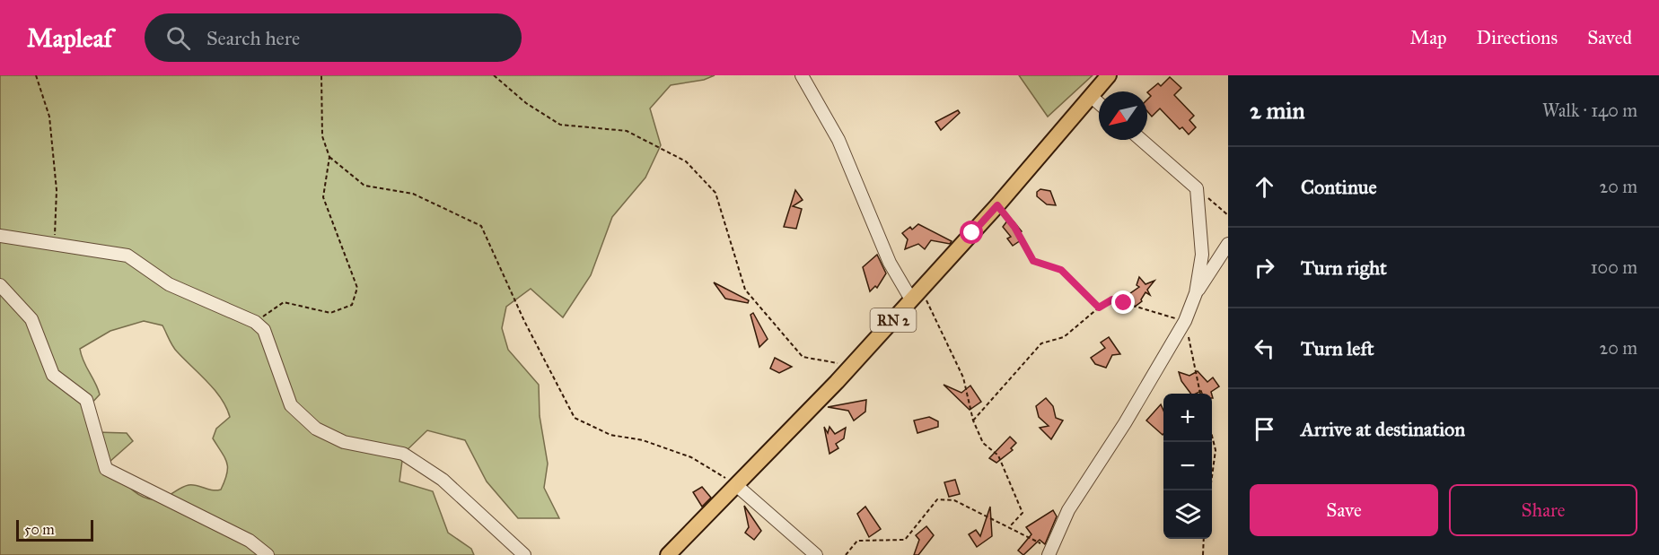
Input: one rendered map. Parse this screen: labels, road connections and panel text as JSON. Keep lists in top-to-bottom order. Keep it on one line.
{"streets":{"main road":["RN 2"]},"scale_bar":"50 m","north":"bottom left","page":{"header":"Mapleaf","search":"Search here","nav":["Map","Directions","Saved"],"heading":["2 min","Walk · 140 m"],"list":[["Continue","20 m"],["Turn right","100 m"],["Turn left","20 m"],"Arrive at destination"],"map_buttons":["+","−"],"buttons":["Save","Share"],"scale":"50 m"}}
